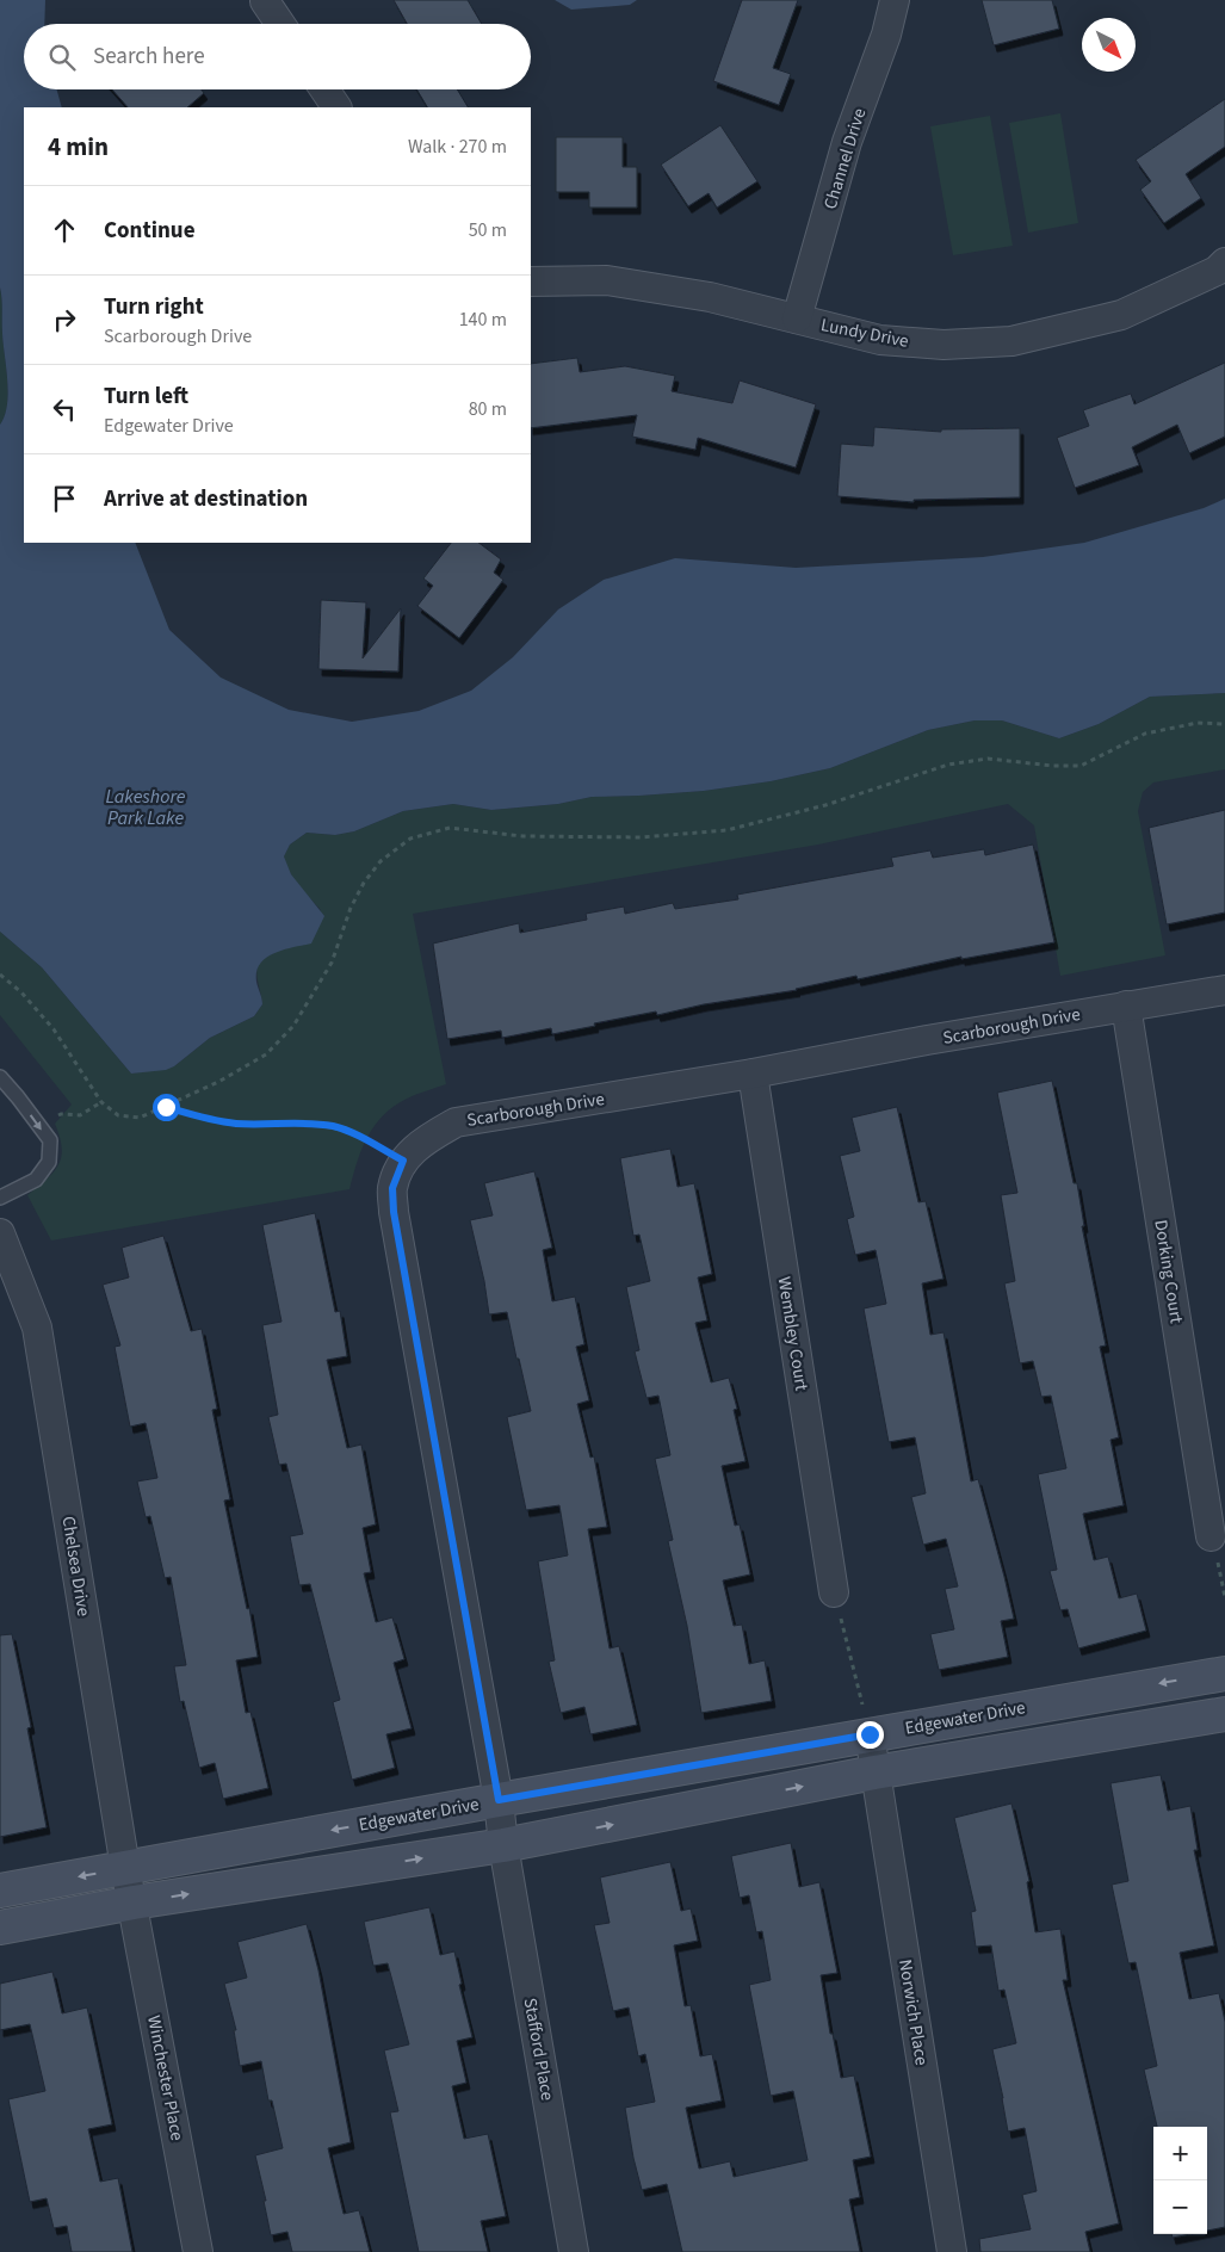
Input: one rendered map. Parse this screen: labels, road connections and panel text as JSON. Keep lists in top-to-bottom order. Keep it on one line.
{"streets":{"street":["Channel Drive","Lundy Drive","Scarborough Drive","Dorking Court","Wembley Court","Chelsea Drive","Edgewater Drive","Norwich Place","Stafford Place","Winchester Place"]},"crossings":[["Channel Drive","Lundy Drive"],["Scarborough Drive","Dorking Court"],["Scarborough Drive","Wembley Court"],["Scarborough Drive","Edgewater Drive"],["Scarborough Drive","Stafford Place"],["Chelsea Drive","Edgewater Drive"],["Chelsea Drive","Winchester Place"],["Edgewater Drive","Norwich Place"]],"water":["Lakeshore Park Lake"],"north":"bottom right","page":{"search":"Search here","heading":["4 min","Walk · 270 m"],"list":[["Continue","50 m"],["Turn right","Scarborough Drive","140 m"],["Turn left","Edgewater Drive","80 m"],"Arrive at destination"],"map_buttons":["+","−"]}}
